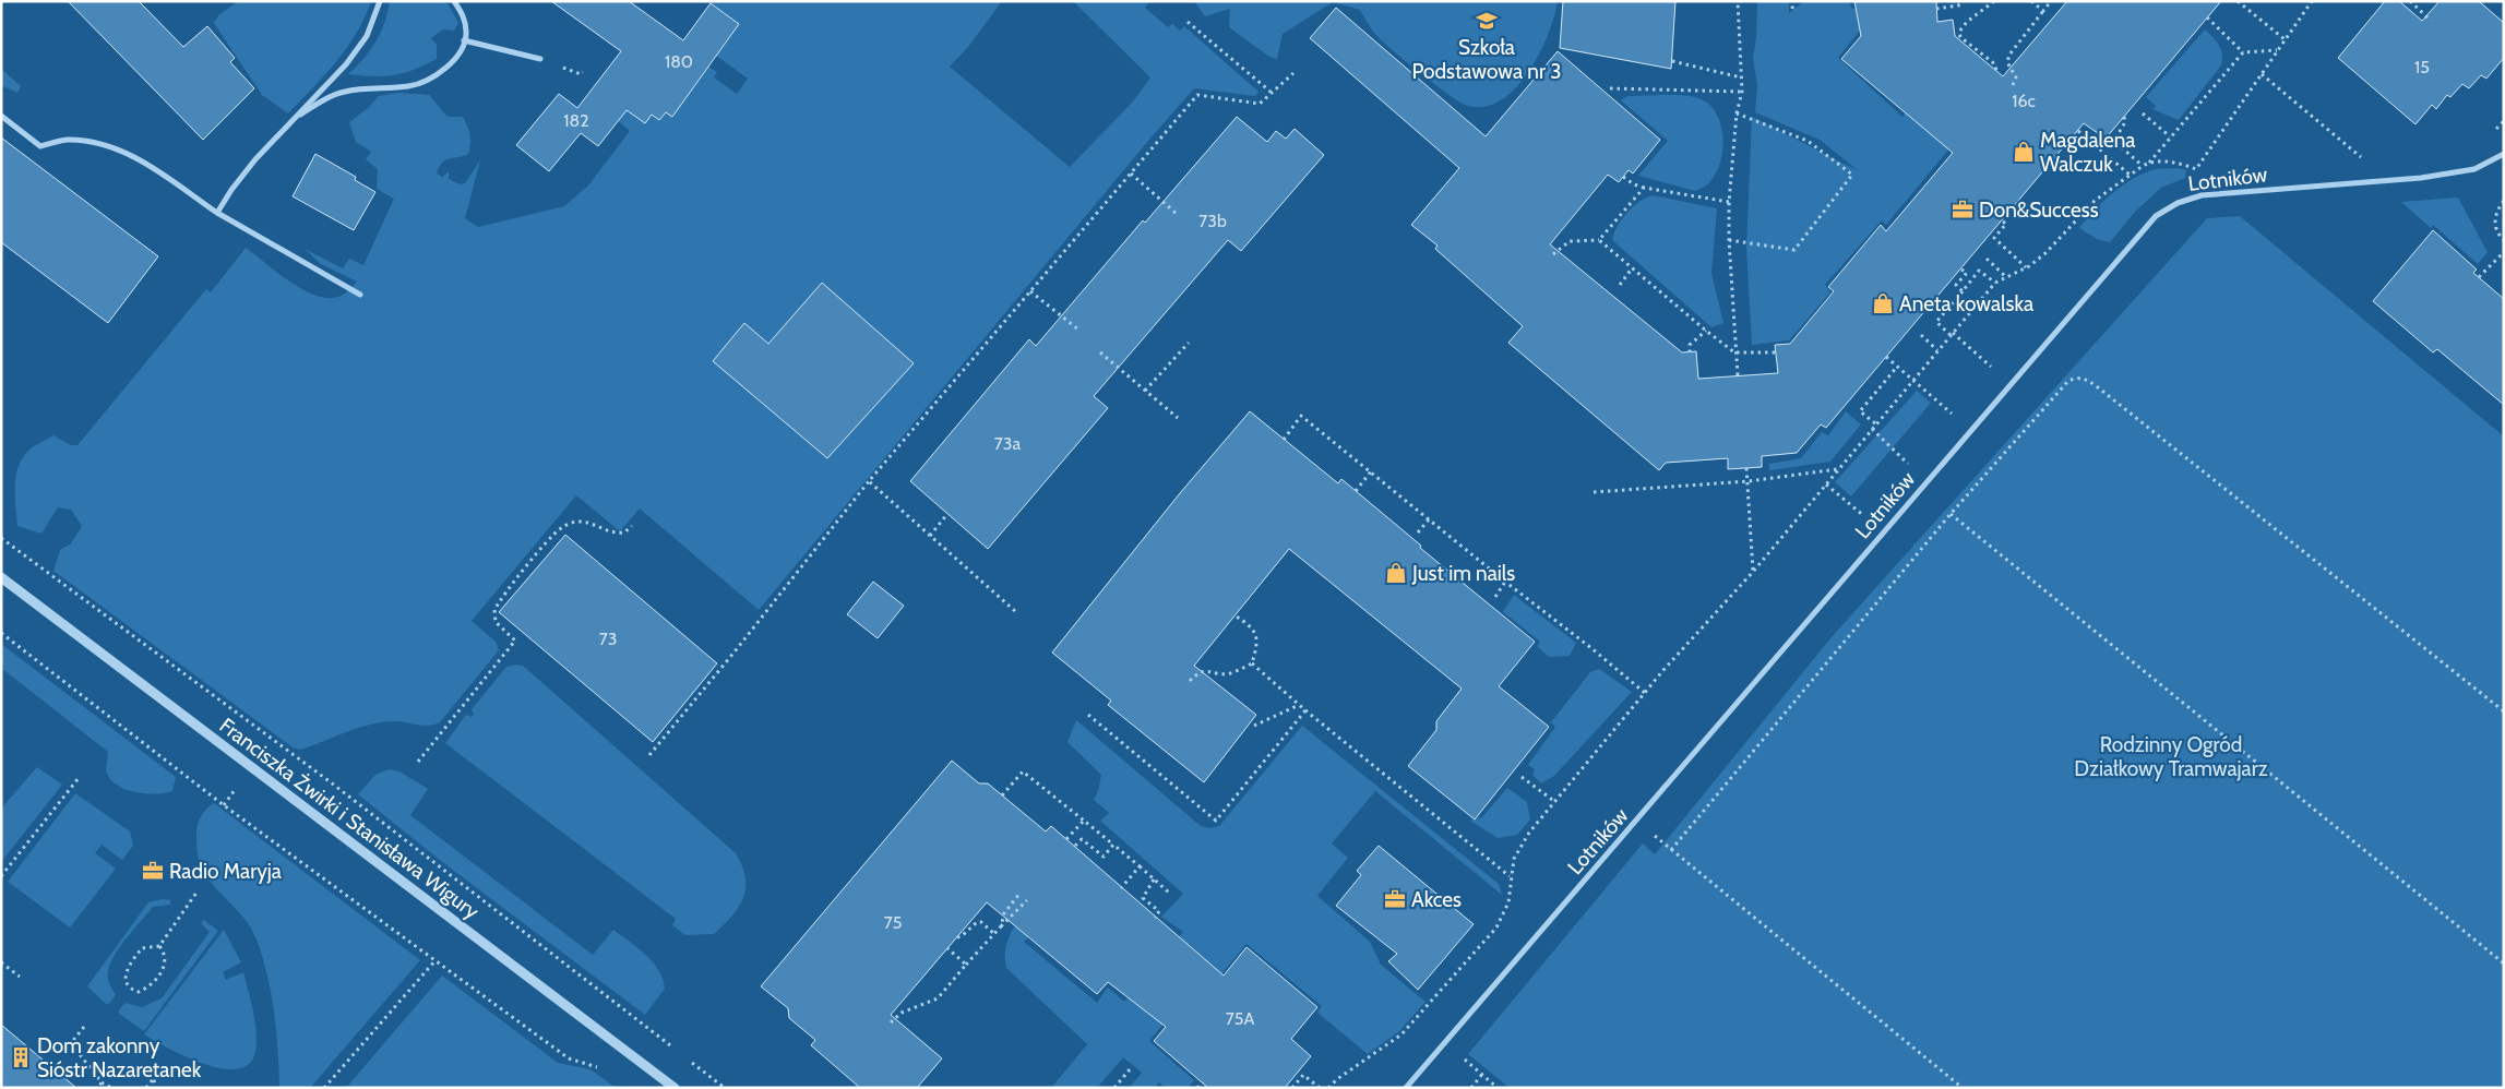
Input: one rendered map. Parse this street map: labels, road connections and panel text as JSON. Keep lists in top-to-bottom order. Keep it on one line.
{"streets":{"street":["Lotników","Franciszka Żwirki i Stanisława Wigury"]},"parks":["Rodzinny Ogród Działkowy Tramwajarz"],"places":{"school or university":["Szkoła Podstawowa nr 3"],"shop":["Magdalena Walczuk","Aneta kowalska","Just im nails"],"office":["Don&Success","Radio Maryja","Akces"],"building":["Dom zakonny Sióstr Nazaretanek"]},"house_numbers":["180","15","16c","182","73b","73a","73","75","75A"]}
